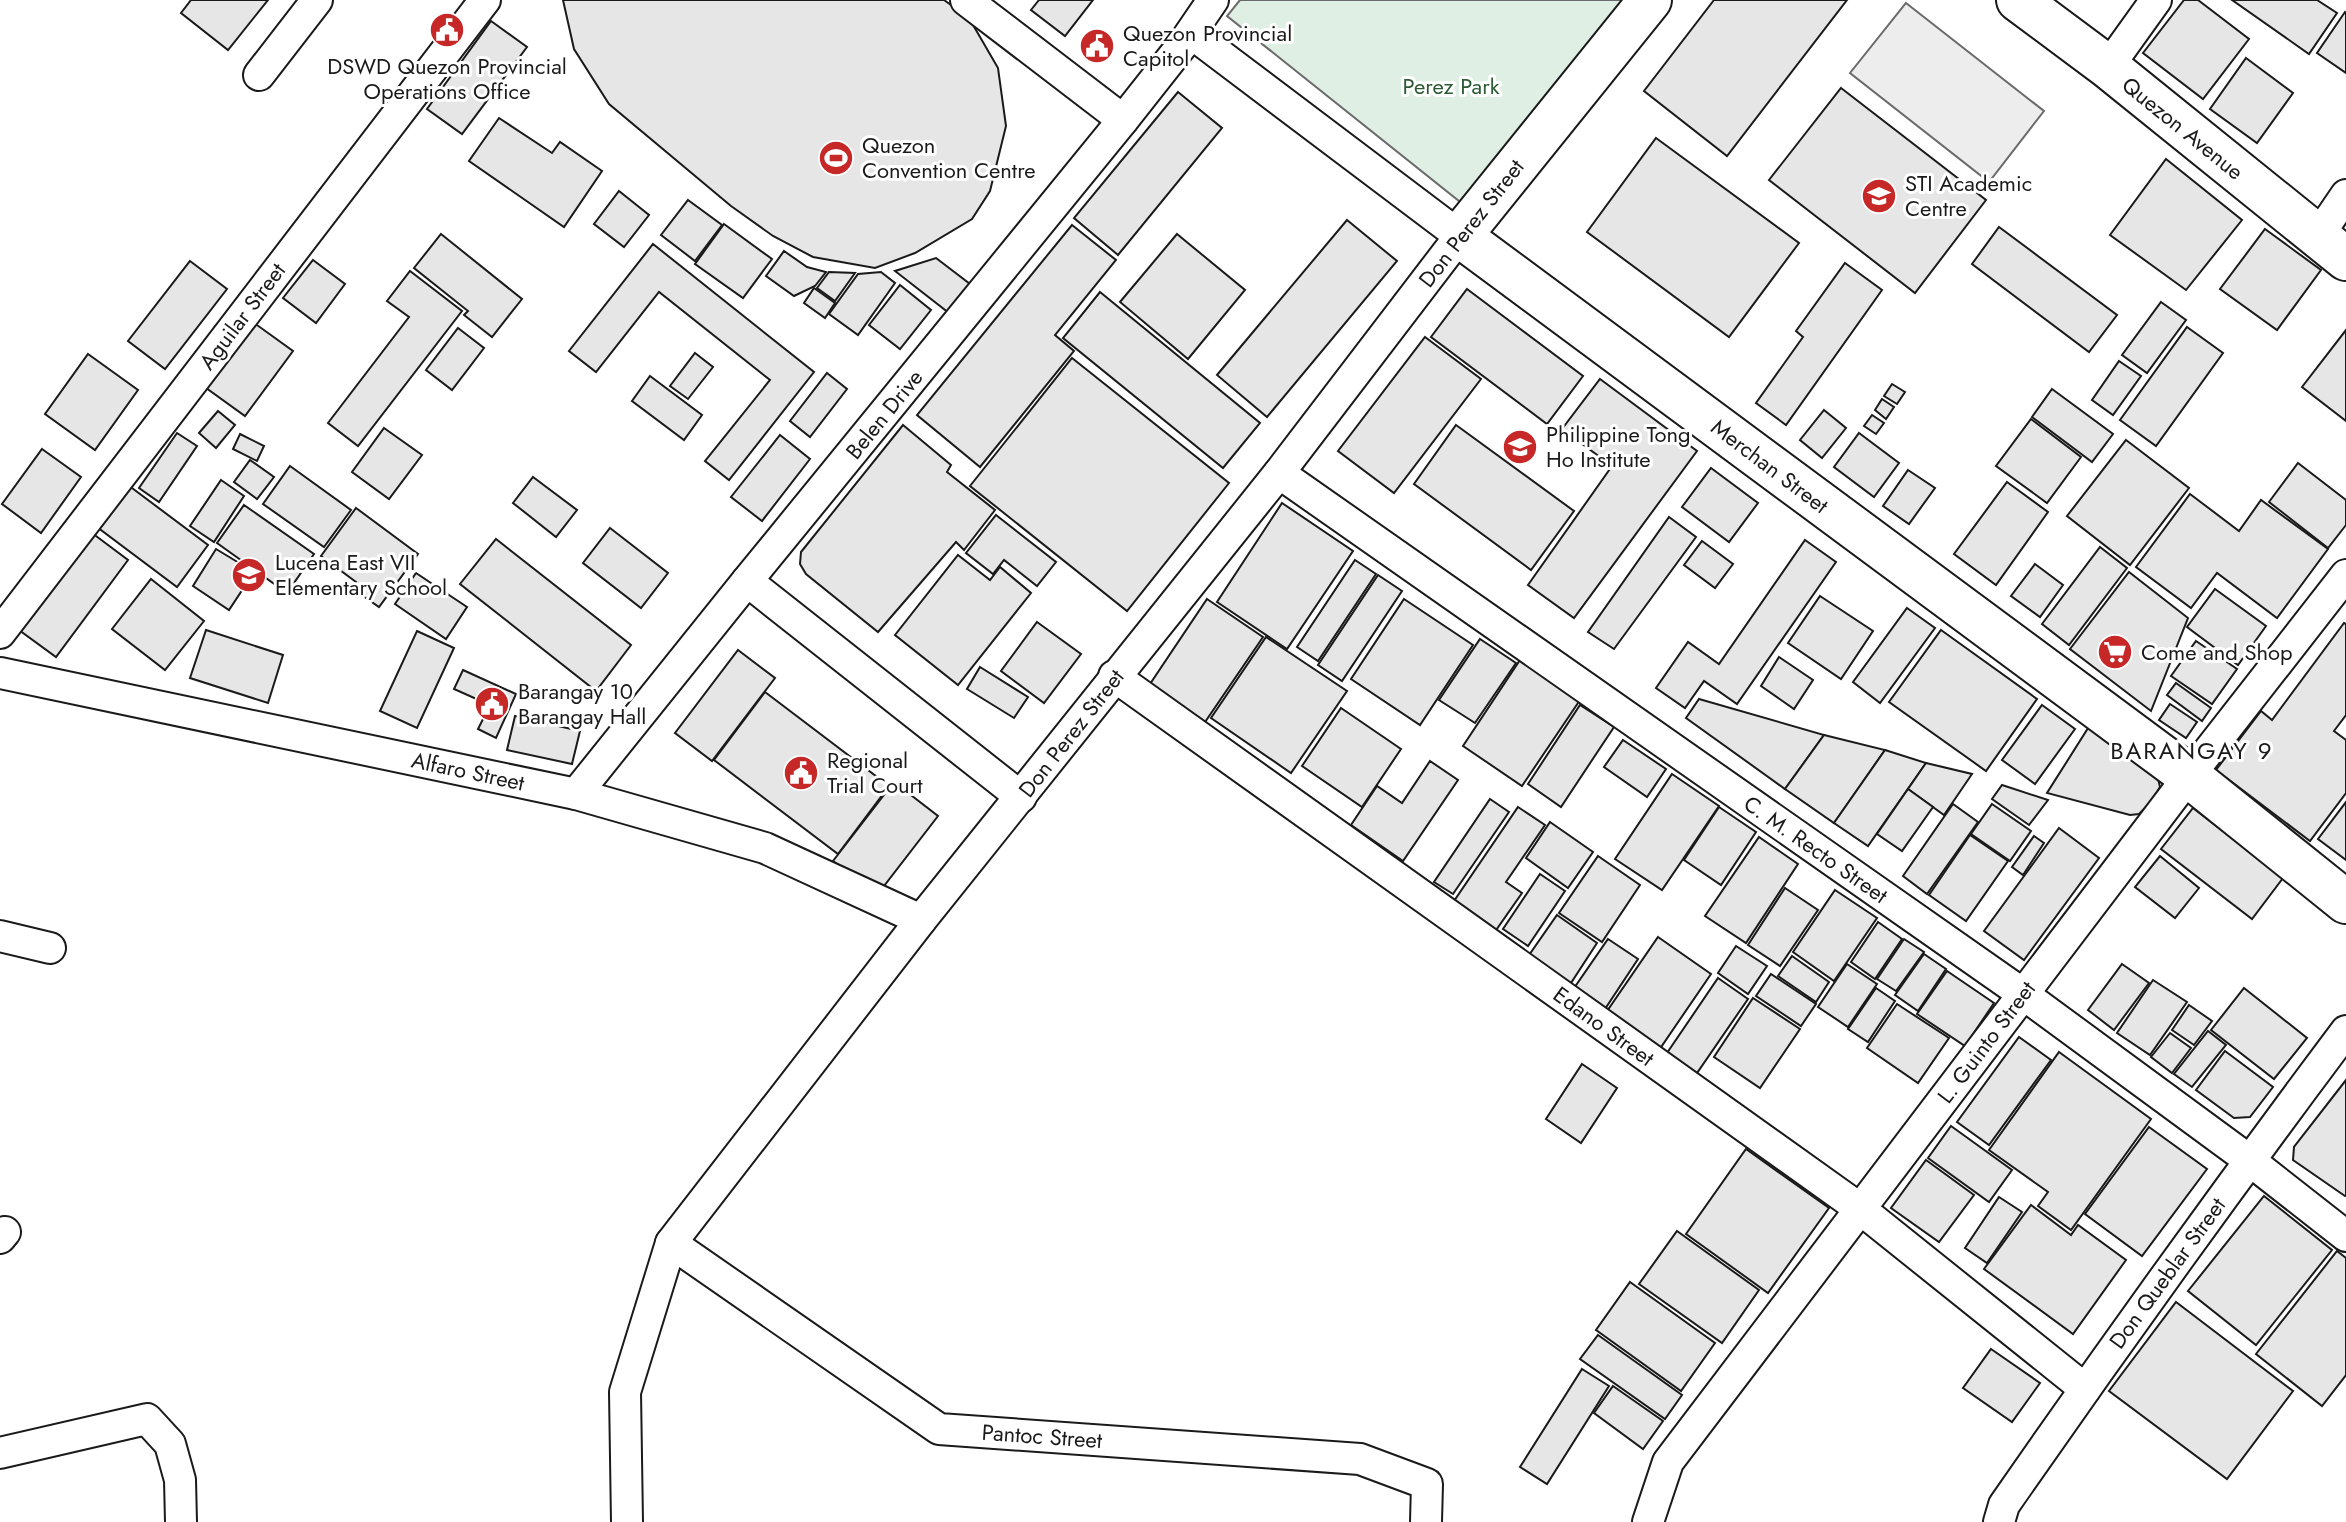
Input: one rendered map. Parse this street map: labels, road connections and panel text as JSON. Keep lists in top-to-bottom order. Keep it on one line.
{"streets":{"main road":["Quezon Avenue","Don Perez Street","Merchan Street"],"street":["Aguilar Street","Belen Drive","Alfaro Street","C. M. Recto Street","Edano Street","L. Guinto Street","Don Queblar Street","Pantoc Street"]},"crossings":[["Don Perez Street","Merchan Street"],["Don Perez Street","Alfaro Street"],["Don Perez Street","C. M. Recto Street"],["Don Perez Street","Edano Street"],["Don Perez Street","Pantoc Street"],["Belen Drive","Merchan Street"],["Belen Drive","Alfaro Street"],["Merchan Street","L. Guinto Street"],["C. M. Recto Street","L. Guinto Street"],["C. M. Recto Street","Don Queblar Street"],["Edano Street","L. Guinto Street"],["Edano Street","Don Queblar Street"]],"districts":["BARANGAY 9"],"parks":["Perez Park"],"places":{"public building":["DSWD Quezon Provincial Operations Office","Quezon Provincial Capitol","Barangay 10 Barangay Hall","Regional Trial Court"],"sports":["Quezon Convention Centre"],"school or university":["STI Academic Centre","Philippine Tong Ho Institute","Lucena East VII Elementary School"],"supermarket":["Come and Shop"]}}
